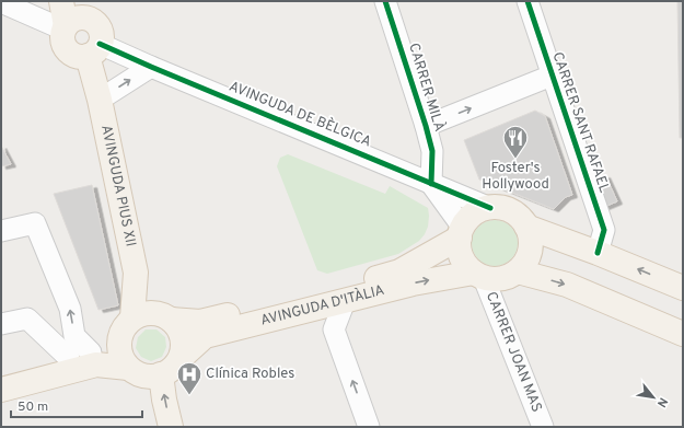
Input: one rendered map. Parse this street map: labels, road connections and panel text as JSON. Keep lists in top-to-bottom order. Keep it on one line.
{"streets":{"main road":["AVINGUDA PIUS XII","AVINGUDA D'ITÀLIA"],"street":["CARRER MILÀ","AVINGUDA DE BÈLGICA","CARRER SANT RAFAEL","CARRER JOAN MAS"]},"crossings":[["CARRER MILÀ","AVINGUDA DE BÈLGICA"],["CARRER MILÀ","CARRER SANT RAFAEL"],["AVINGUDA DE BÈLGICA","AVINGUDA PIUS XII"],["AVINGUDA DE BÈLGICA","AVINGUDA D'ITÀLIA"],["AVINGUDA DE BÈLGICA","CARRER JOAN MAS"],["AVINGUDA PIUS XII","AVINGUDA D'ITÀLIA"],["AVINGUDA D'ITÀLIA","CARRER JOAN MAS"]],"places":{"restaurant":["Foster's Hollywood"],"hospital":["Clínica Robles"]},"scale_bar":"50 m","north":"bottom right"}
